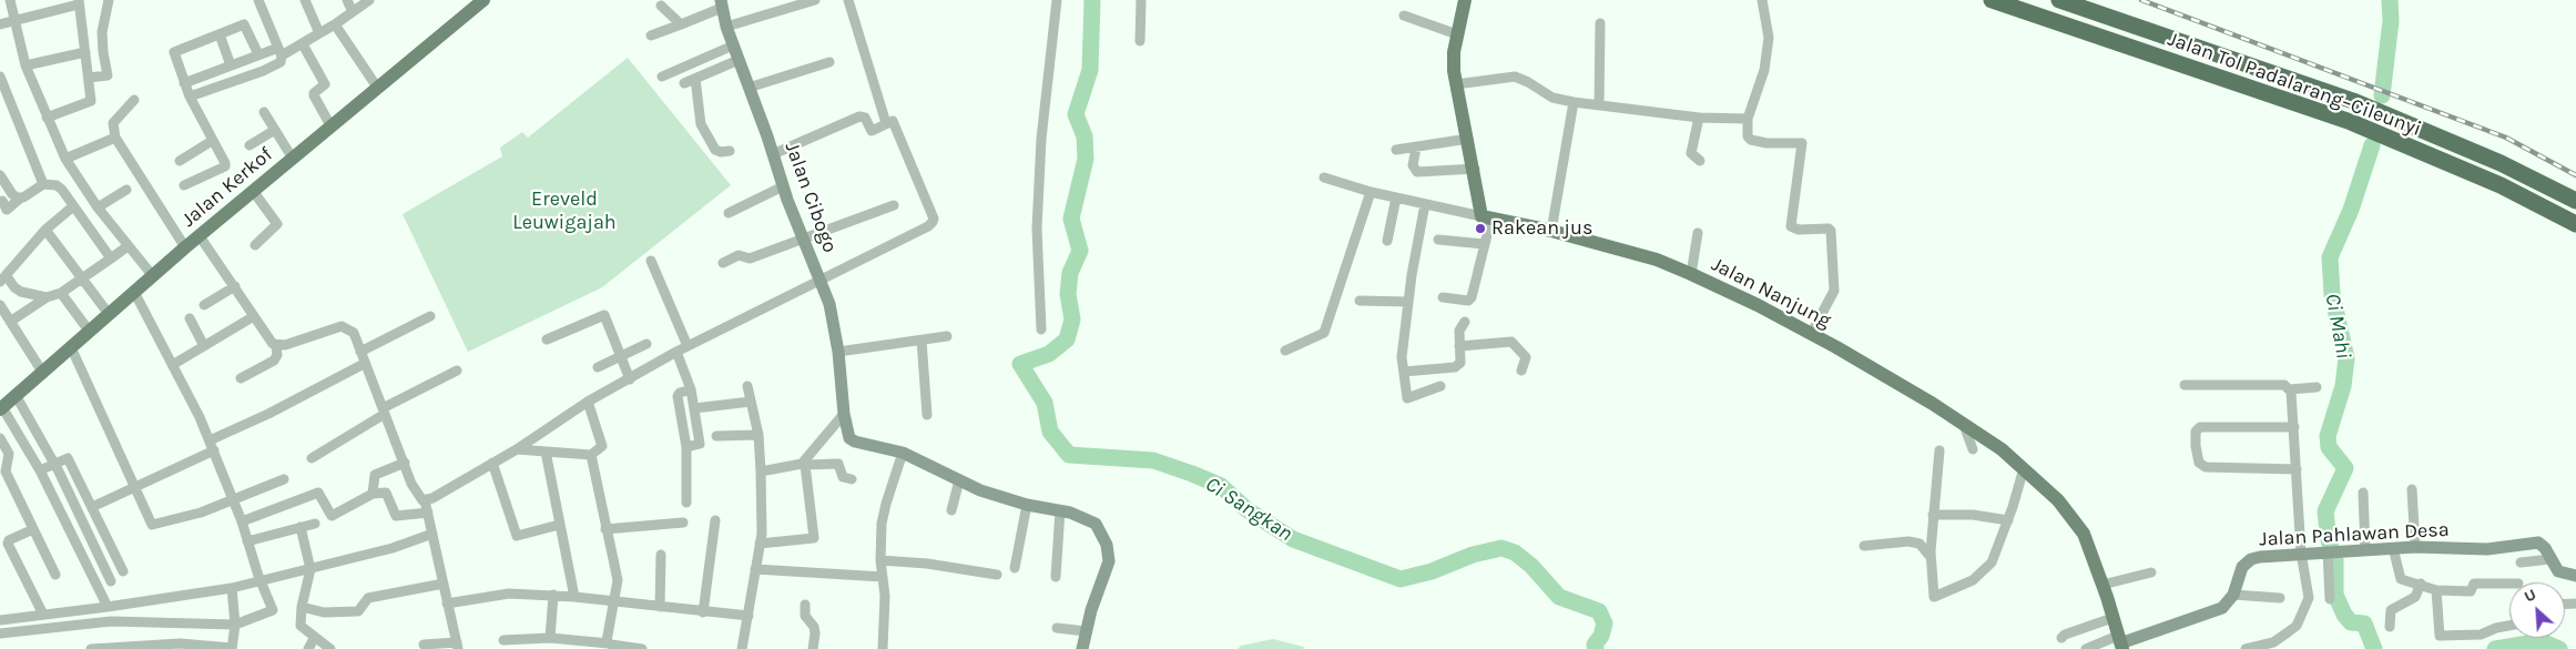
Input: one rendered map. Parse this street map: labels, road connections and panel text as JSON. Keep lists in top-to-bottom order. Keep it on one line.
{"streets":{"highway":["Jalan Tol Padalarang–Cileunyi"],"main road":["Jalan Kerkof","Jalan Nanjung"],"street":["Jalan Cibogo","Jalan Pahlawan Desa"]},"water":["Ci Mahi","Ci Sangkan"],"parks":["Ereveld Leuwigajah"],"places":["Rakean jus"],"north":"top left"}
